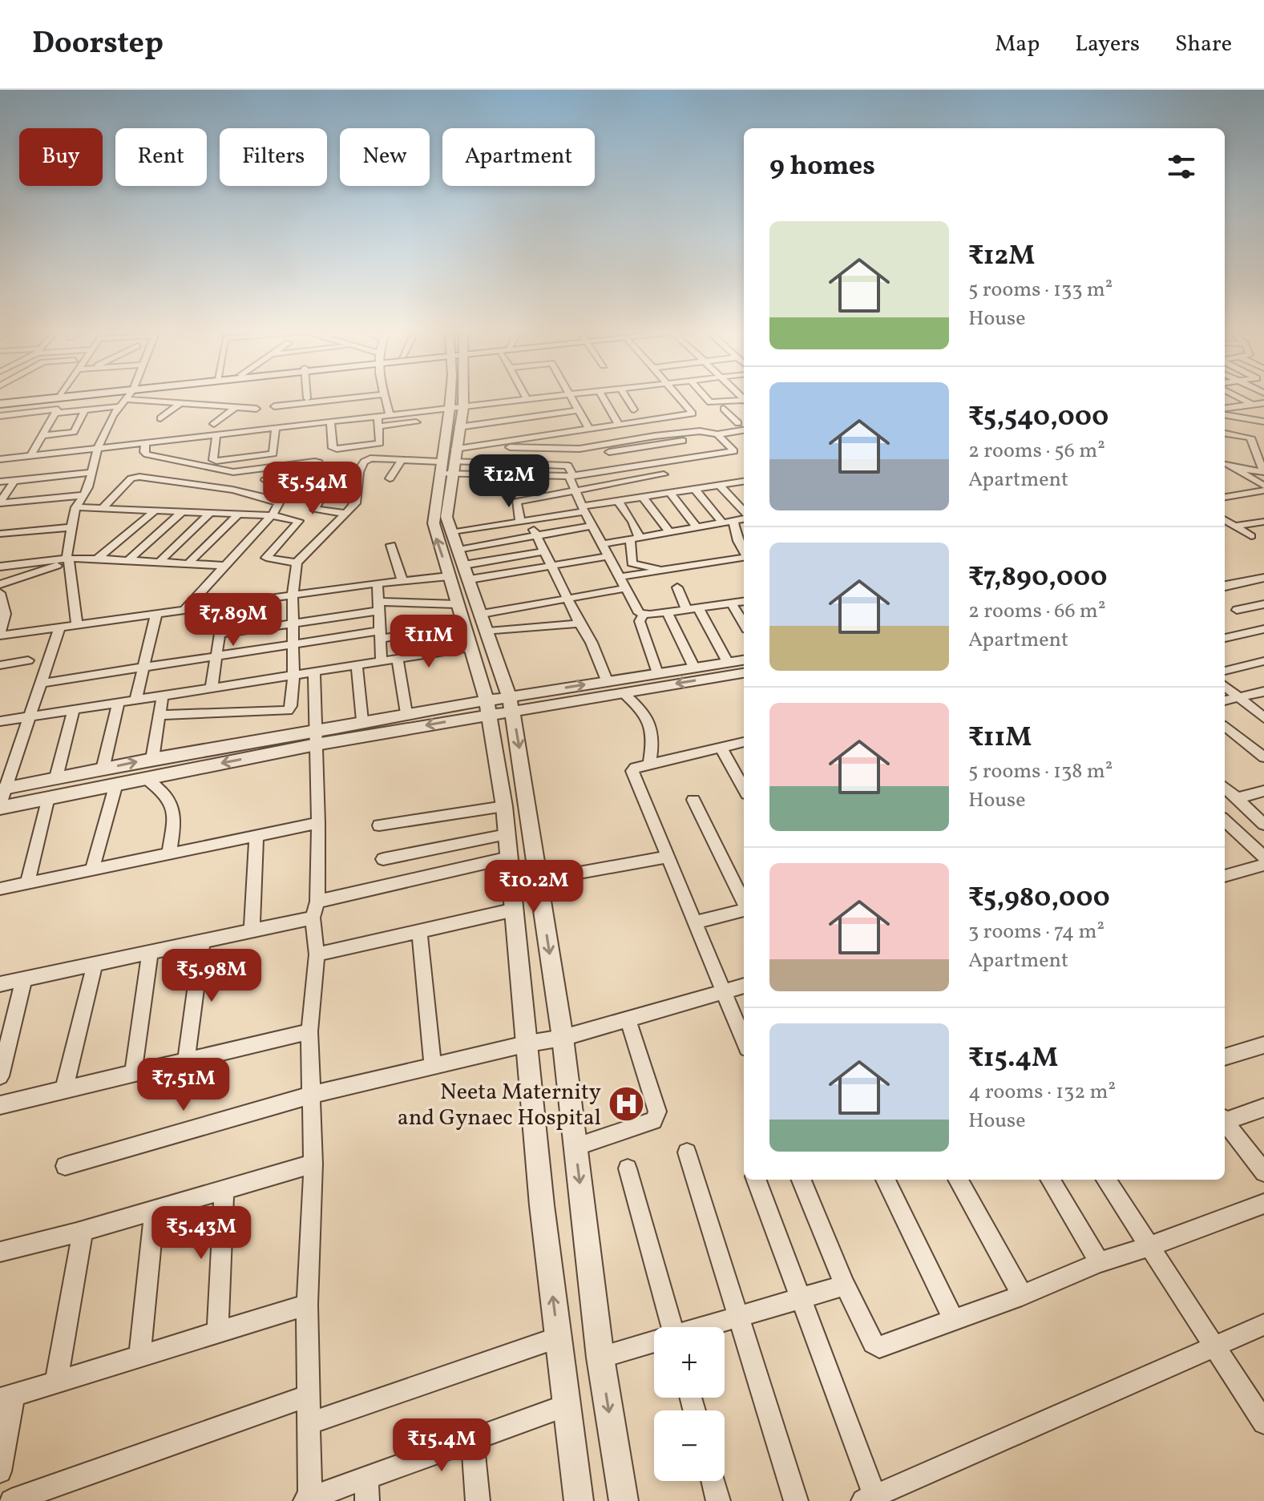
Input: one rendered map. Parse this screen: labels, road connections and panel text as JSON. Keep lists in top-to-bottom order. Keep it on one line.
{"places":{"hospital":["Neeta Maternity and Gynaec Hospital"]},"page":{"header":"Doorstep","nav":["Map","Layers","Share"],"chip":["Buy","Rent","Filters","New","Apartment"],"heading":"9 homes","list":[{"name":"₹12M","note":"5 rooms · 133 m² · House"},{"name":"₹5,540,000","note":"2 rooms · 56 m² · Apartment"},{"name":"₹7,890,000","note":"2 rooms · 66 m² · Apartment"},{"name":"₹11M","note":"5 rooms · 138 m² · House"},{"name":"₹5,980,000","note":"3 rooms · 74 m² · Apartment"},{"name":"₹15.4M","note":"4 rooms · 132 m² · House"}],"price":["₹12M","₹5.54M","₹7.89M","₹11M","₹10.2M","₹5.98M","₹7.51M","₹5.43M","₹15.4M"],"map_buttons":["+","−"]}}
